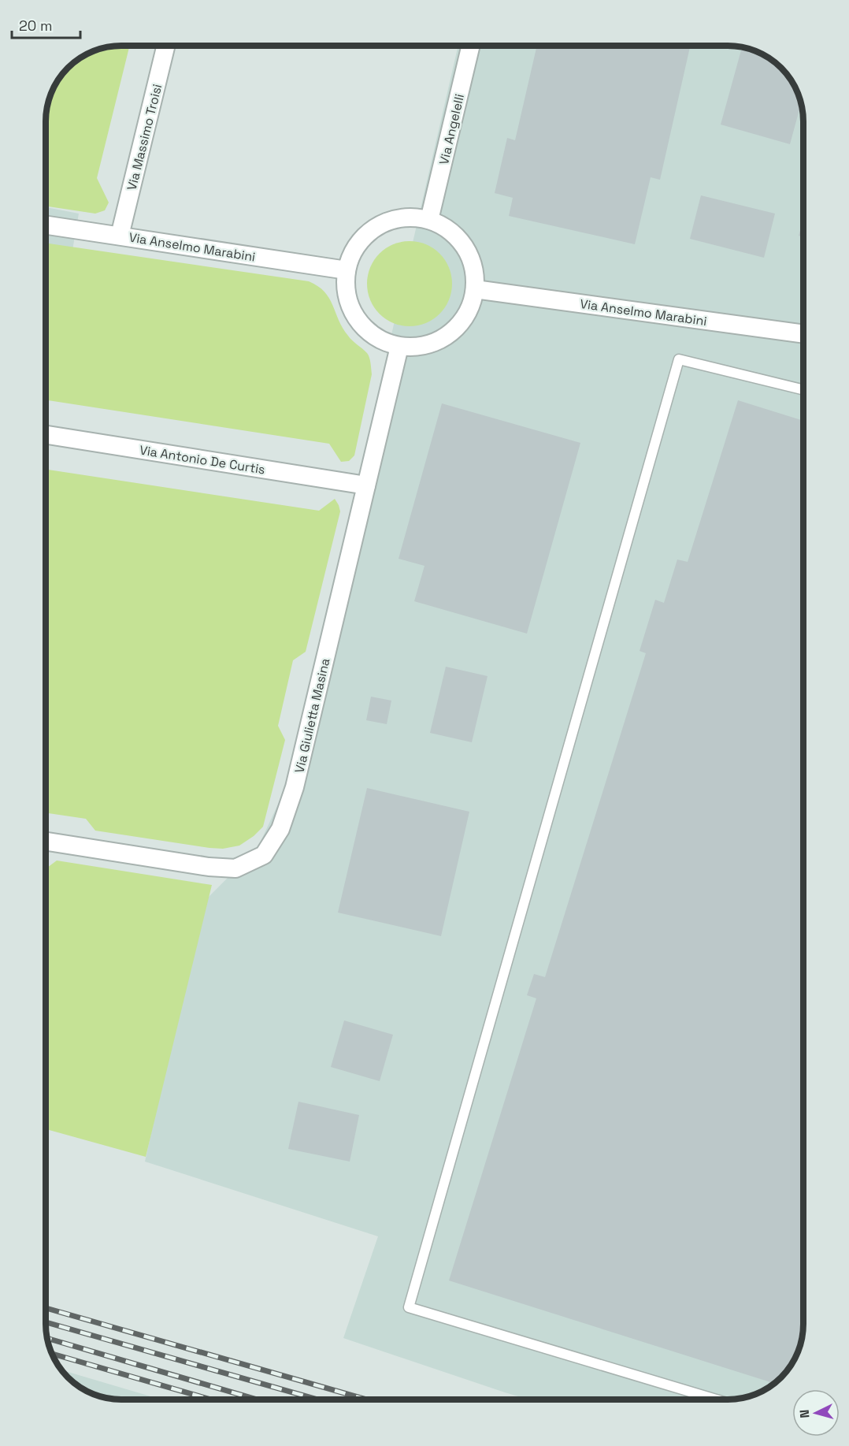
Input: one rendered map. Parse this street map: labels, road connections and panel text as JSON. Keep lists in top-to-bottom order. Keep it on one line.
{"streets":{"street":["Via Angelelli","Via Massimo Troisi","Via Anselmo Marabini","Via Antonio De Curtis","Via Giulietta Masina"]},"crossings":[["Via Angelelli","Via Anselmo Marabini"],["Via Angelelli","Via Giulietta Masina"],["Via Massimo Troisi","Via Anselmo Marabini"],["Via Anselmo Marabini","Via Giulietta Masina"],["Via Antonio De Curtis","Via Giulietta Masina"]],"scale_bar":"20 m","north":"left"}
